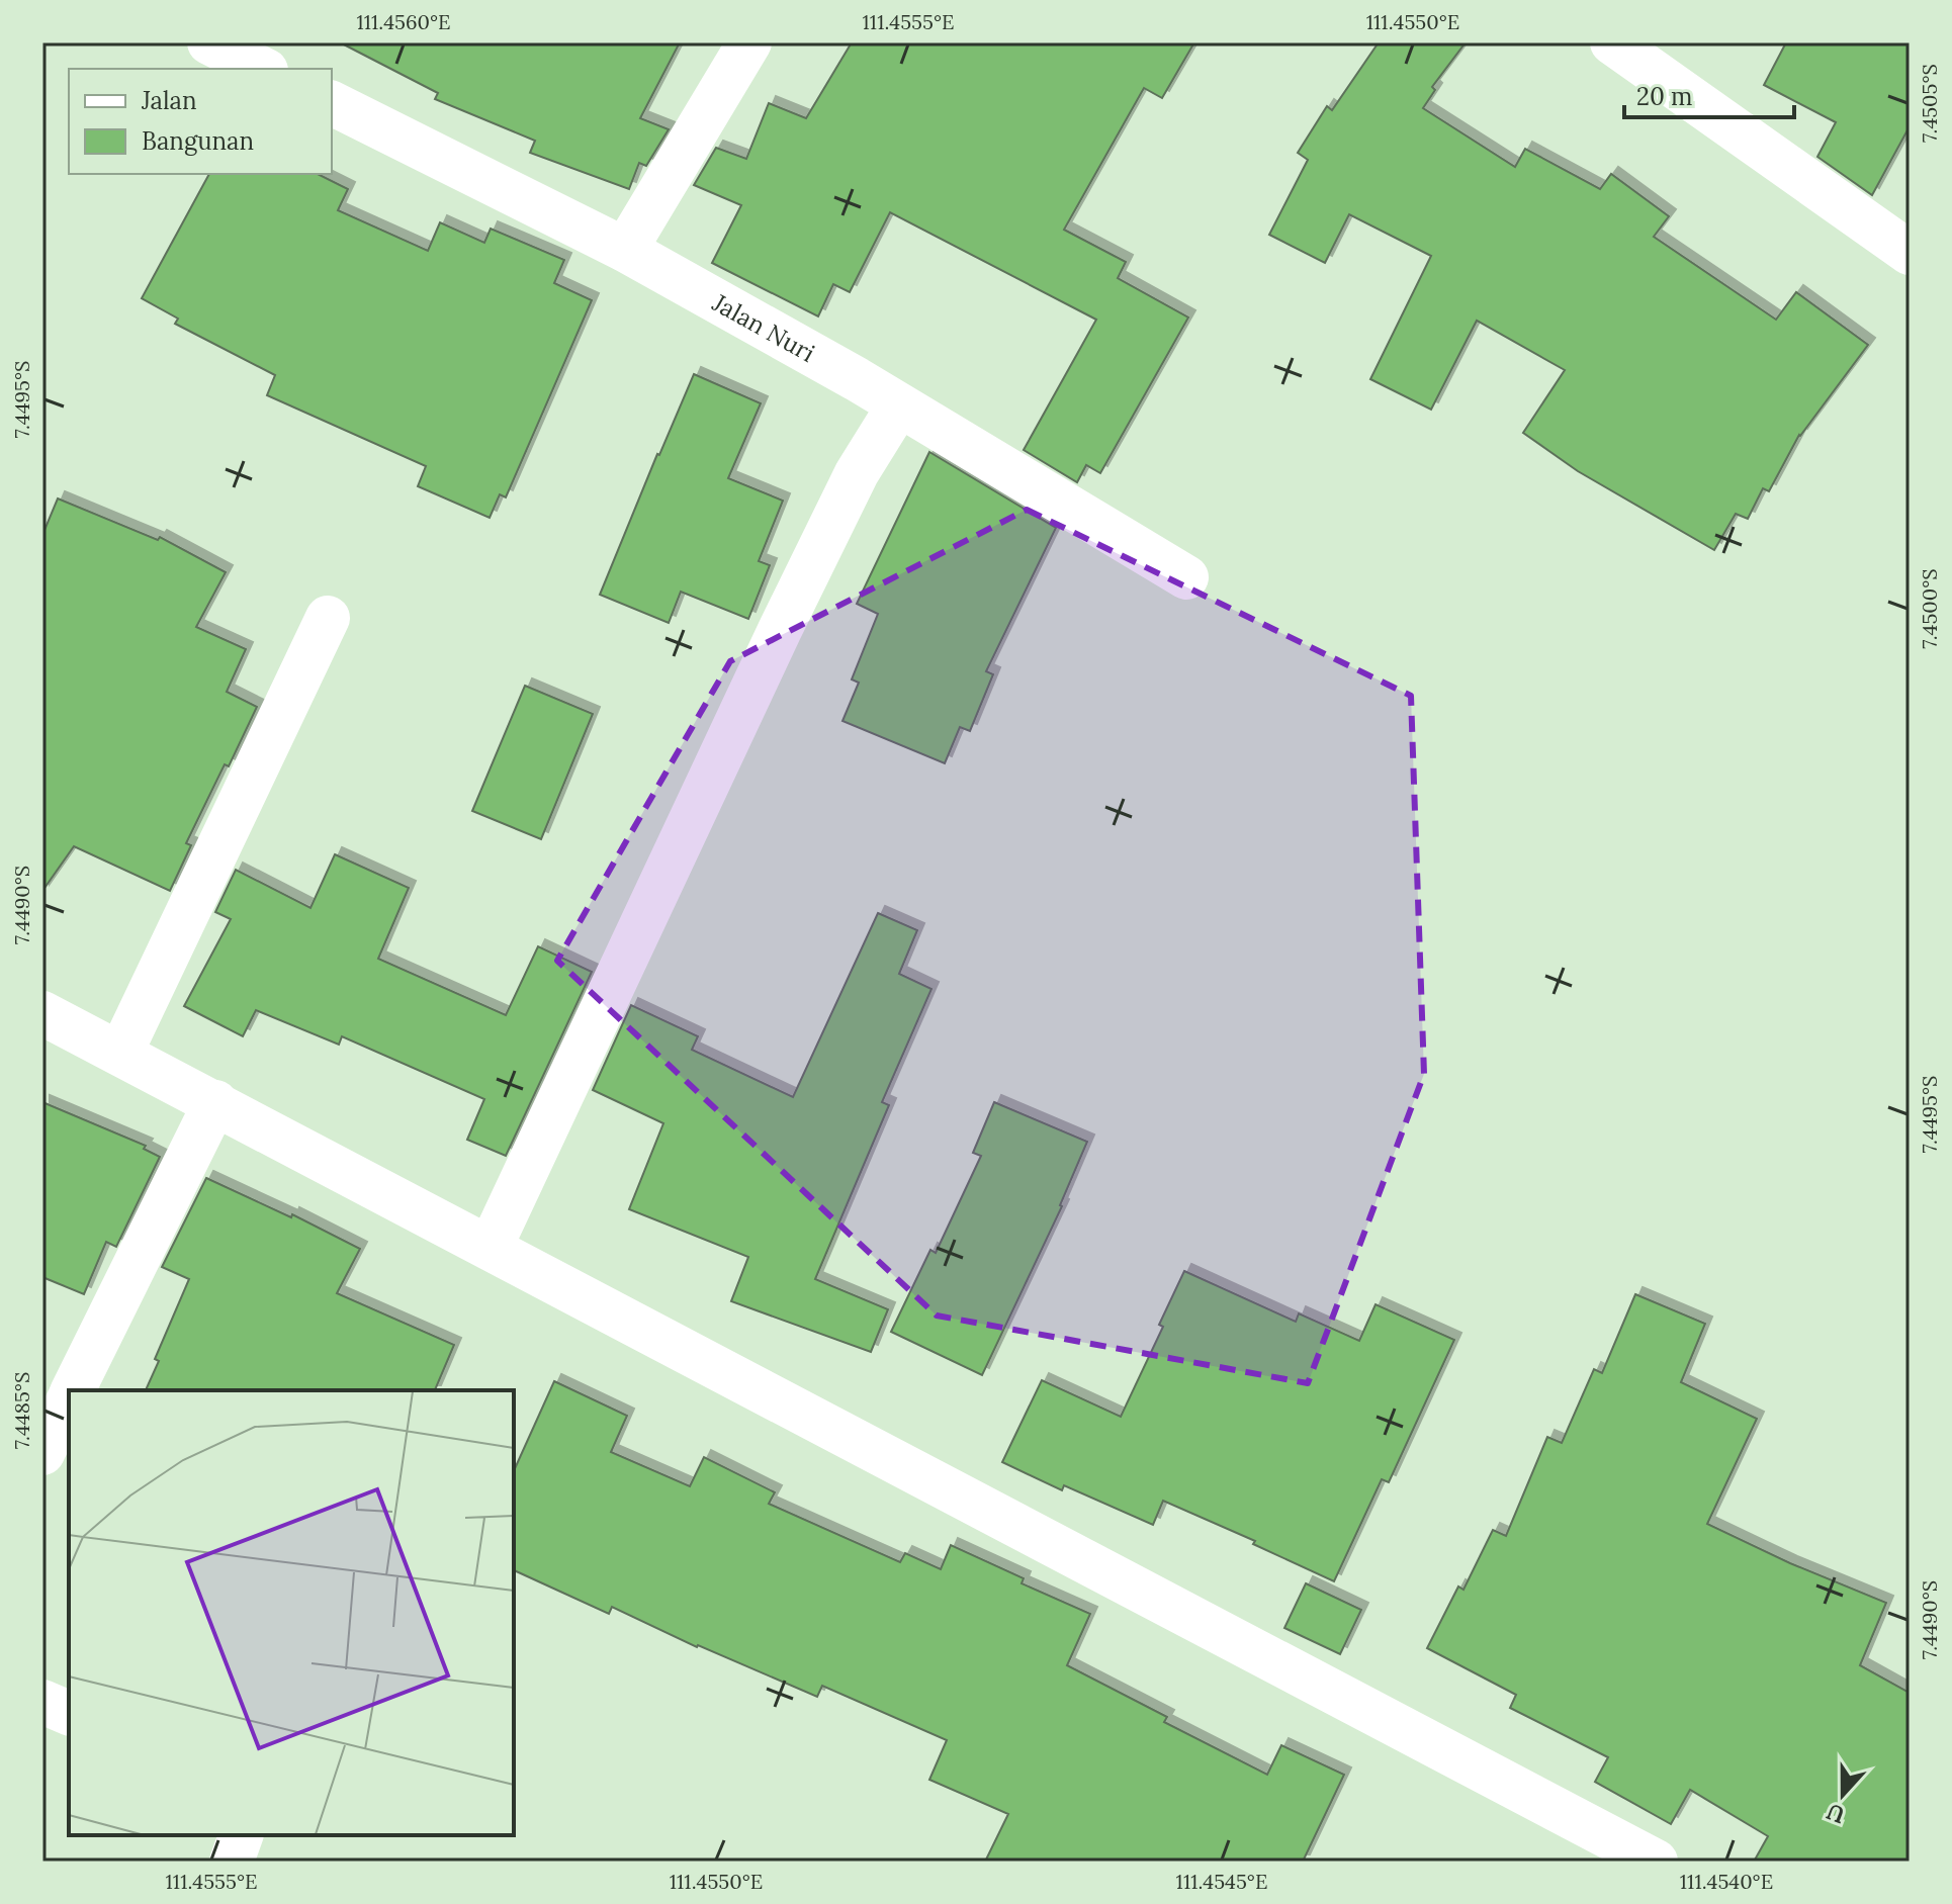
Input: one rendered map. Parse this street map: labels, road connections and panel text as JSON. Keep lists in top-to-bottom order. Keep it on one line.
{"streets":{"street":["Jalan Nuri"]},"legend":["Jalan","Bangunan"],"scale_bar":"20 m","north":"bottom","coordinates":["111.4560°E","111.4555°E","111.4550°E","7.4505°S","7.4495°S","7.4500°S","7.4490°S","7.4485°S","111.4545°E","111.4540°E"]}
